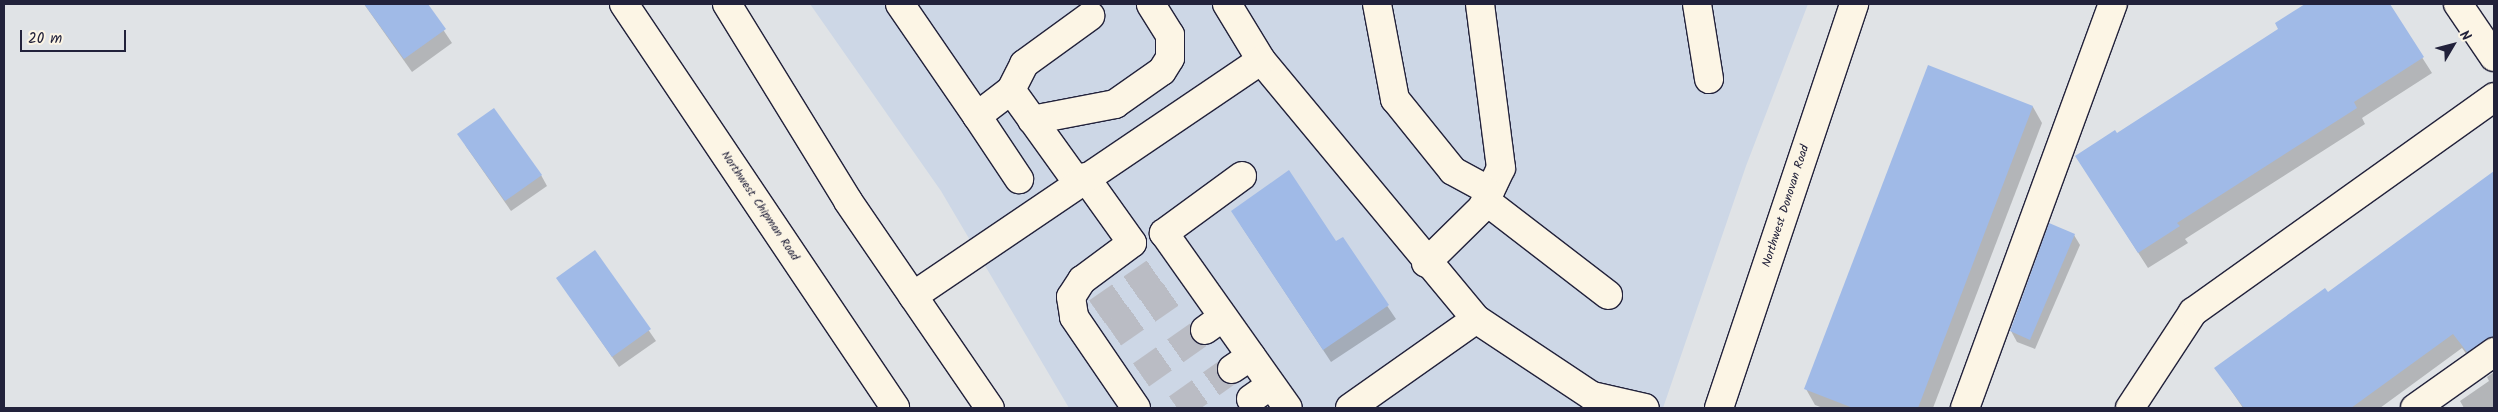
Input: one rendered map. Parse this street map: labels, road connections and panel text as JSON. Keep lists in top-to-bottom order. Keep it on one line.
{"streets":{"main road":["Northwest Chipman Road","Northwest Donovan Road"]},"scale_bar":"20 m","north":"top right"}
